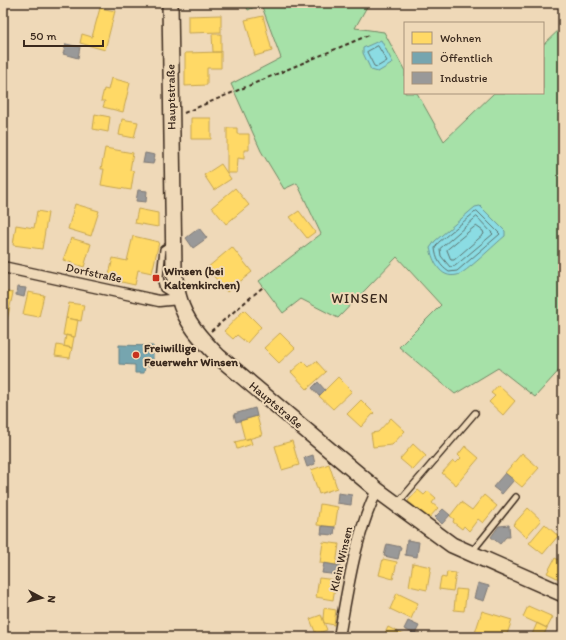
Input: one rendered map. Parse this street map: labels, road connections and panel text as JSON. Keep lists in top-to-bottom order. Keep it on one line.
{"streets":{"street":["Hauptstraße","Dorfstraße","Klein Winsen"]},"crossings":[["Hauptstraße","Dorfstraße"],["Hauptstraße","Klein Winsen"]],"districts":["WINSEN"],"places":{"transit":["Winsen (bei Kaltenkirchen)"],"other":["Freiwillige Feuerwehr Winsen"]},"legend":["Wohnen","Öffentlich","Industrie"],"scale_bar":"50 m","north":"right"}
